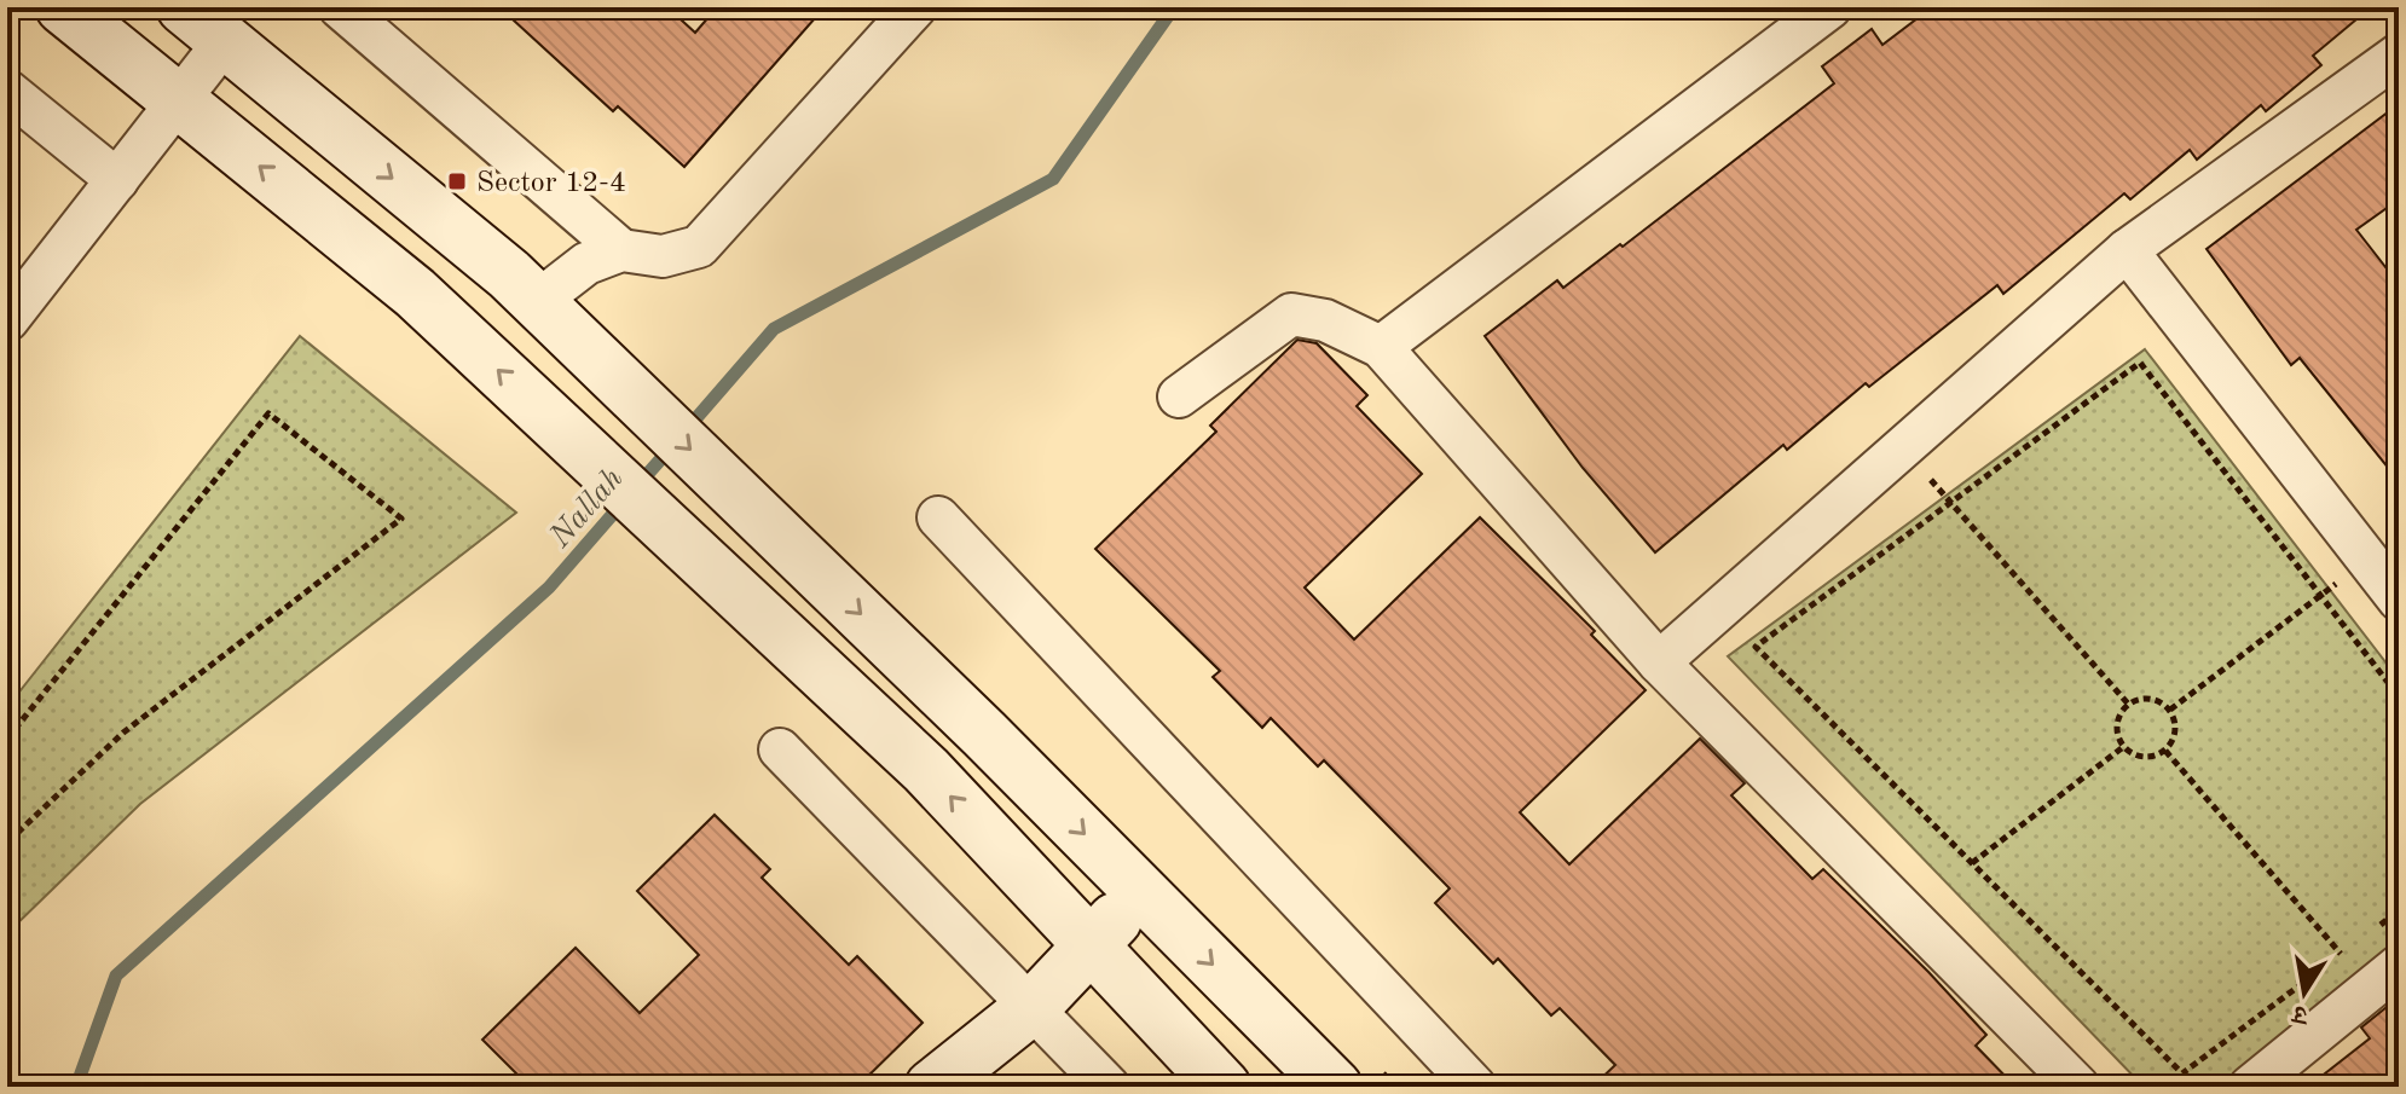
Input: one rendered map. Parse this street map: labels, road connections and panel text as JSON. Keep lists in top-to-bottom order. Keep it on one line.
{"water":["Nallah"],"places":{"transit":["Sector 12-4"]},"north":"bottom"}
